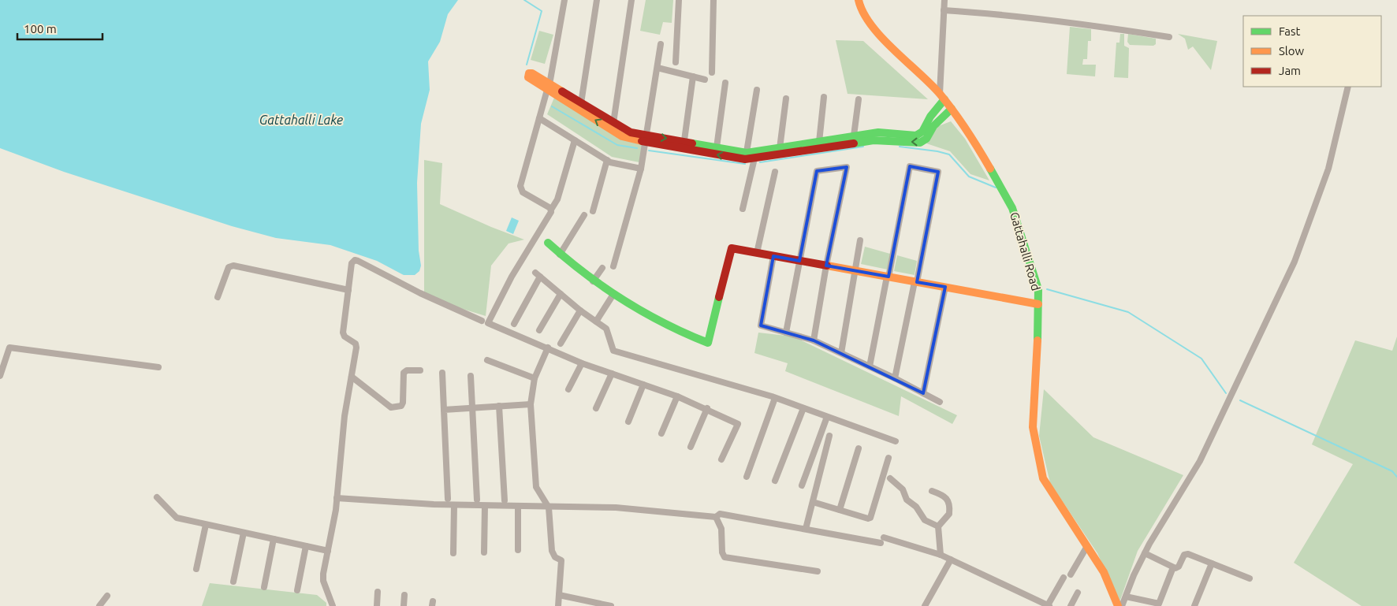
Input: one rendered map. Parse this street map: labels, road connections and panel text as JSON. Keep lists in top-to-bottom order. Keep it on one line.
{"streets":{"street":["Gattahalli Road"]},"water":["Gattahalli Lake"],"legend":["Fast","Slow","Jam"],"scale_bar":"100 m"}
